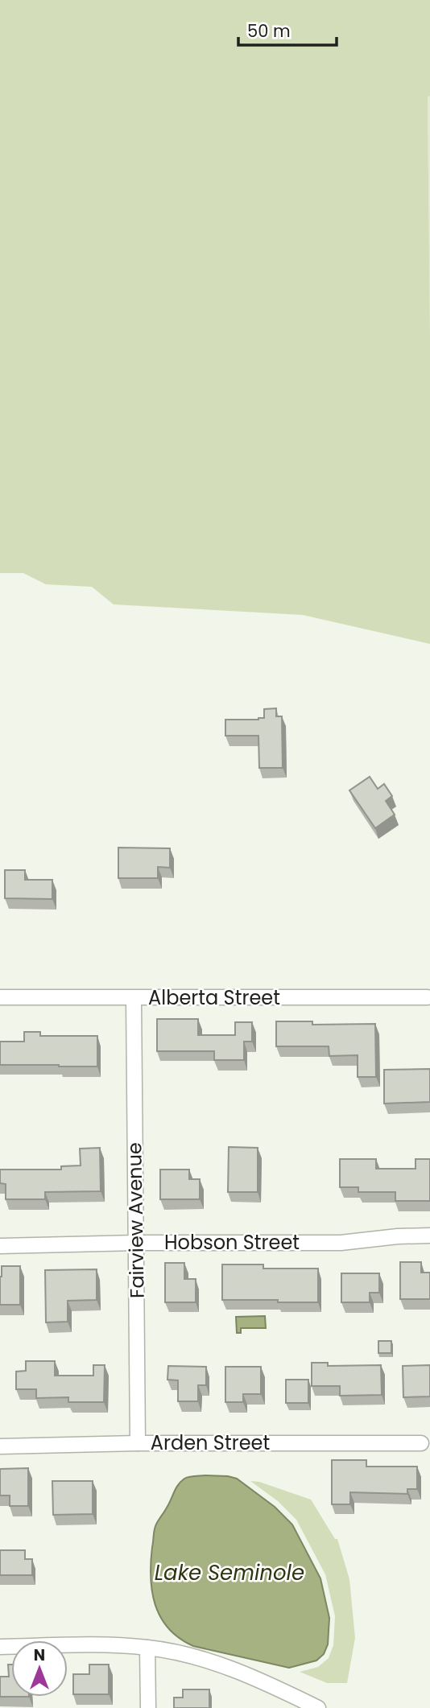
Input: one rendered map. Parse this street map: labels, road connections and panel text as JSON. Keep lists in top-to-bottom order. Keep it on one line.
{"streets":{"street":["Alberta Street","Fairview Avenue","Hobson Street","Arden Street"]},"crossings":[["Alberta Street","Fairview Avenue"],["Fairview Avenue","Hobson Street"],["Fairview Avenue","Arden Street"]],"water":["Lake Seminole"],"scale_bar":"50 m","north":"top"}
